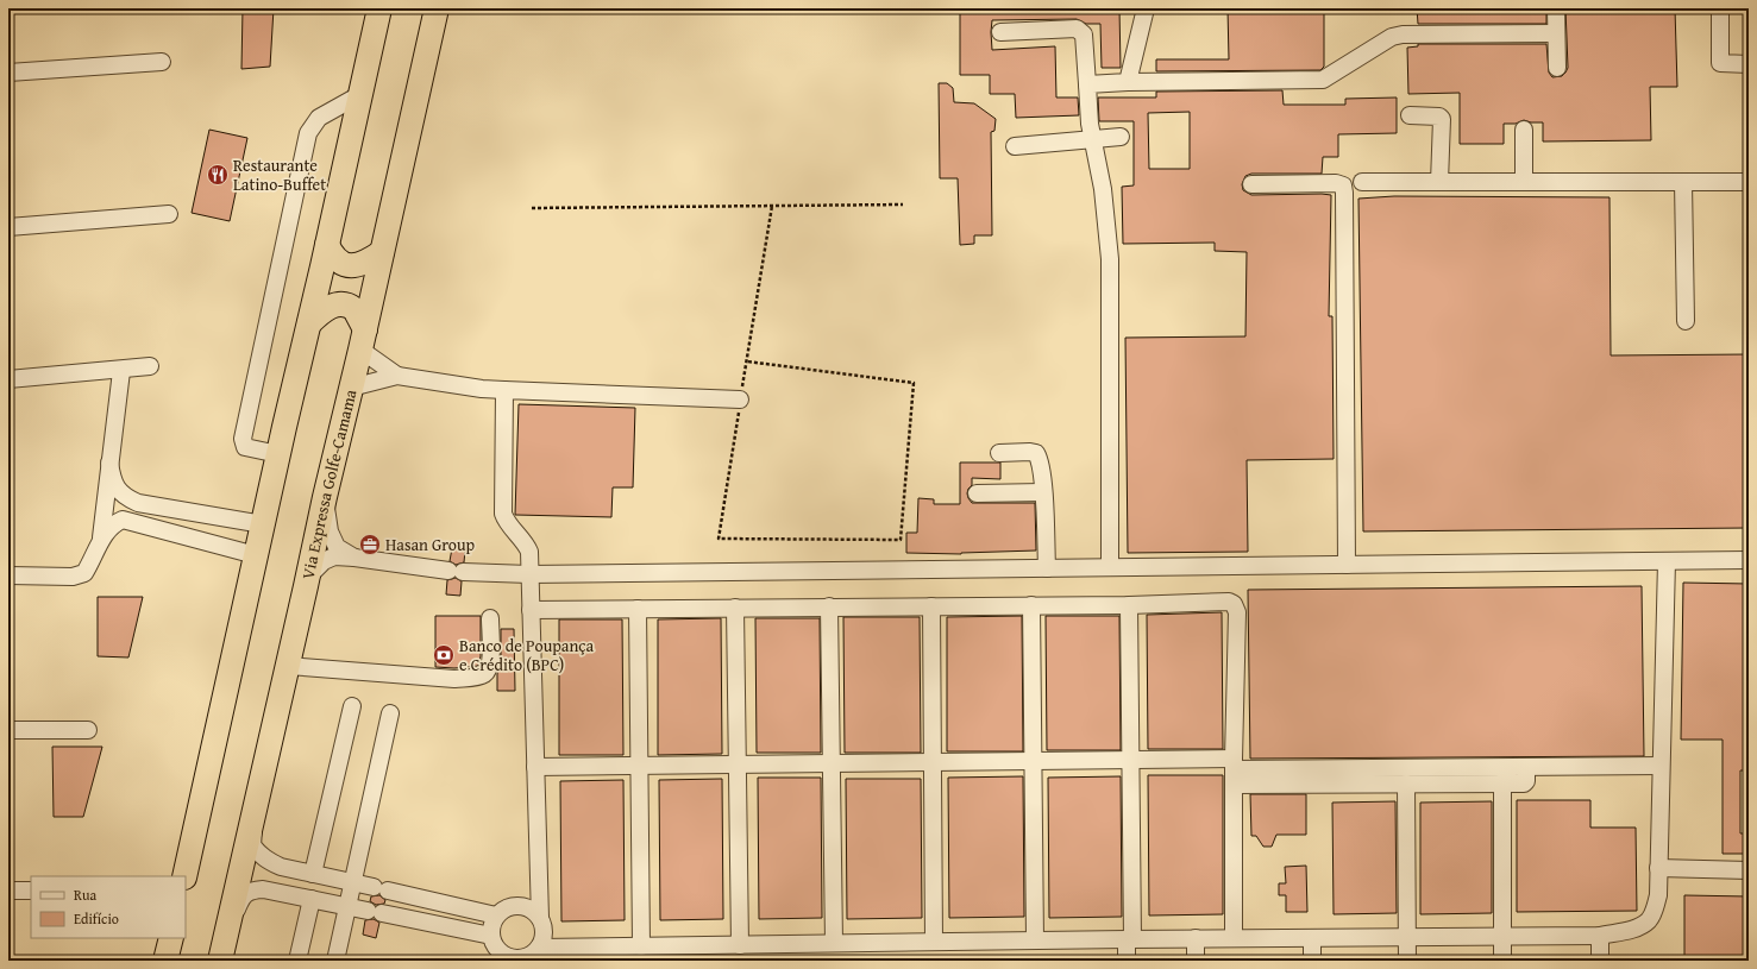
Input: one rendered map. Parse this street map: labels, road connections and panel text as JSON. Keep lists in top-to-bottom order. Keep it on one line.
{"streets":{"highway":["Via Expressa Golfe-Camama"]},"places":{"restaurant":["Restaurante Latino-Buffet"],"office":["Hasan Group"],"bank":["Banco de Poupança e Crédito (BPC)"]},"legend":["Rua","Edifício"]}
